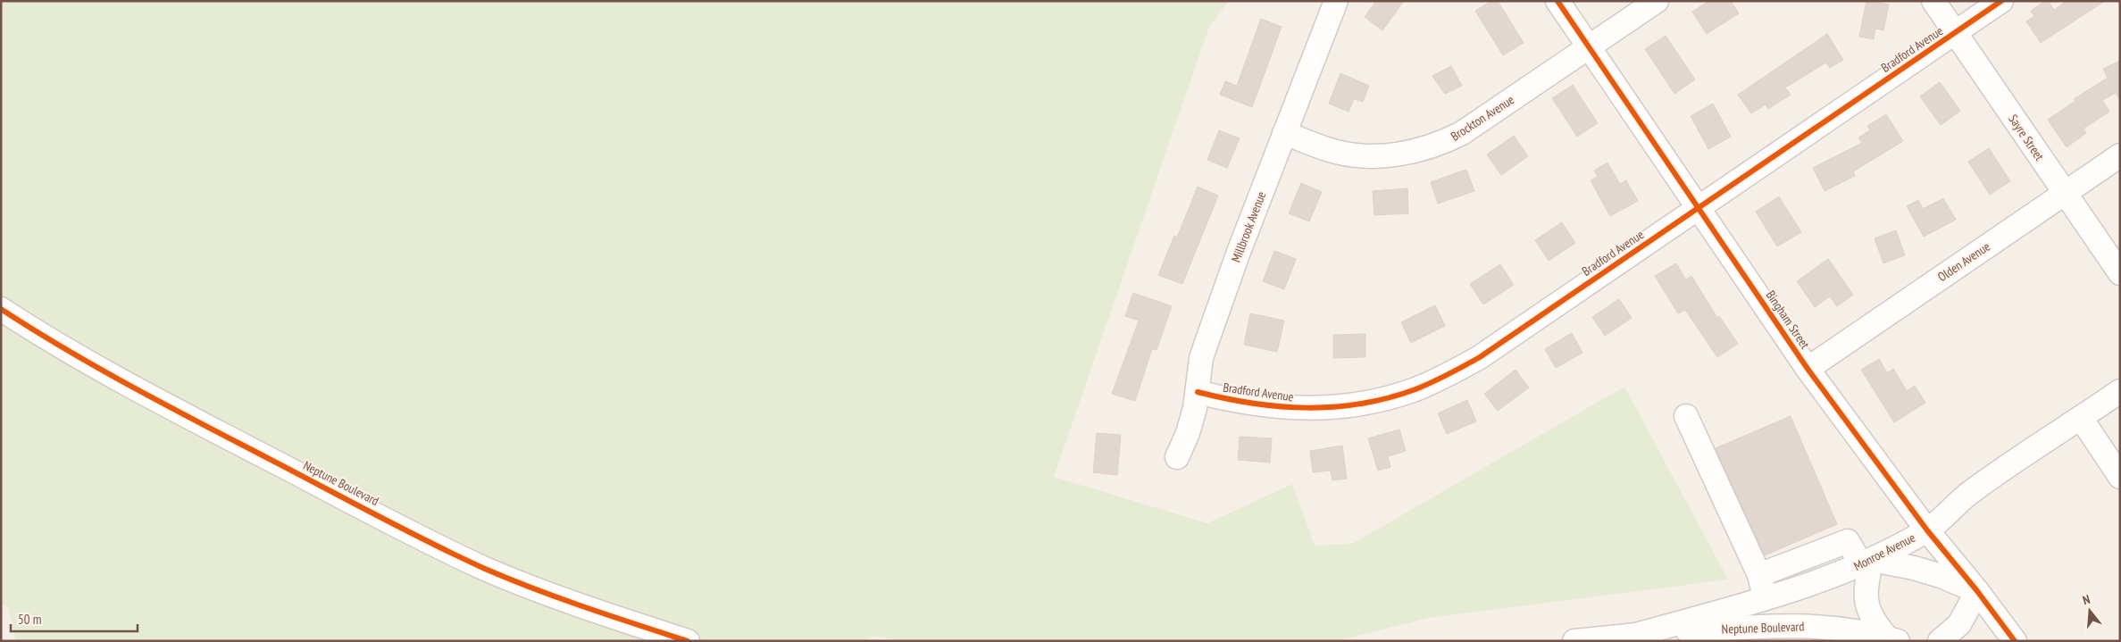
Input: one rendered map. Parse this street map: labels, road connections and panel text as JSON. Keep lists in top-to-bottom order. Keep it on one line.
{"streets":{"street":["Bradford Avenue","Brockton Avenue","Sayre Street","Millbrook Avenue","Olden Avenue","Bingham Street","Neptune Boulevard","Monroe Avenue"]},"crossings":[["Bradford Avenue","Sayre Street"],["Bradford Avenue","Millbrook Avenue"],["Bradford Avenue","Bingham Street"],["Brockton Avenue","Millbrook Avenue"],["Brockton Avenue","Bingham Street"],["Sayre Street","Olden Avenue"],["Olden Avenue","Bingham Street"],["Bingham Street","Monroe Avenue"],["Neptune Boulevard","Monroe Avenue"]],"scale_bar":"50 m","north":"top"}
